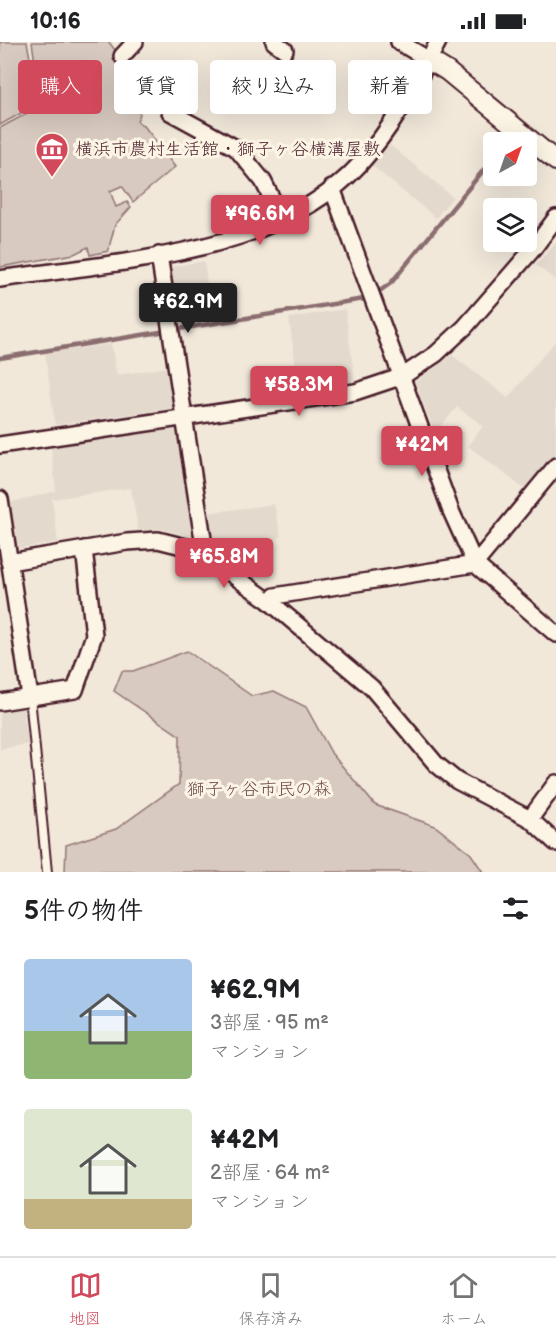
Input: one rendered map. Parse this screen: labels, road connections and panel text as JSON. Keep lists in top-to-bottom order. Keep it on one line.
{"parks":["獅子ヶ谷市民の森"],"places":{"museum":["横浜市農村生活館・獅子ヶ谷横溝屋敷"]},"north":"top right","page":{"status":"10:16","chip":["購入","賃貸","絞り込み","新着"],"price":["¥96.6M","¥62.9M","¥58.3M","¥42M","¥65.8M"],"heading":"5件の物件","list":[{"name":"¥62.9M","note":"3部屋 · 95 m² · マンション"},{"name":"¥42M","note":"2部屋 · 64 m² · マンション"}],"tabs":["地図","保存済み","ホーム"]}}
